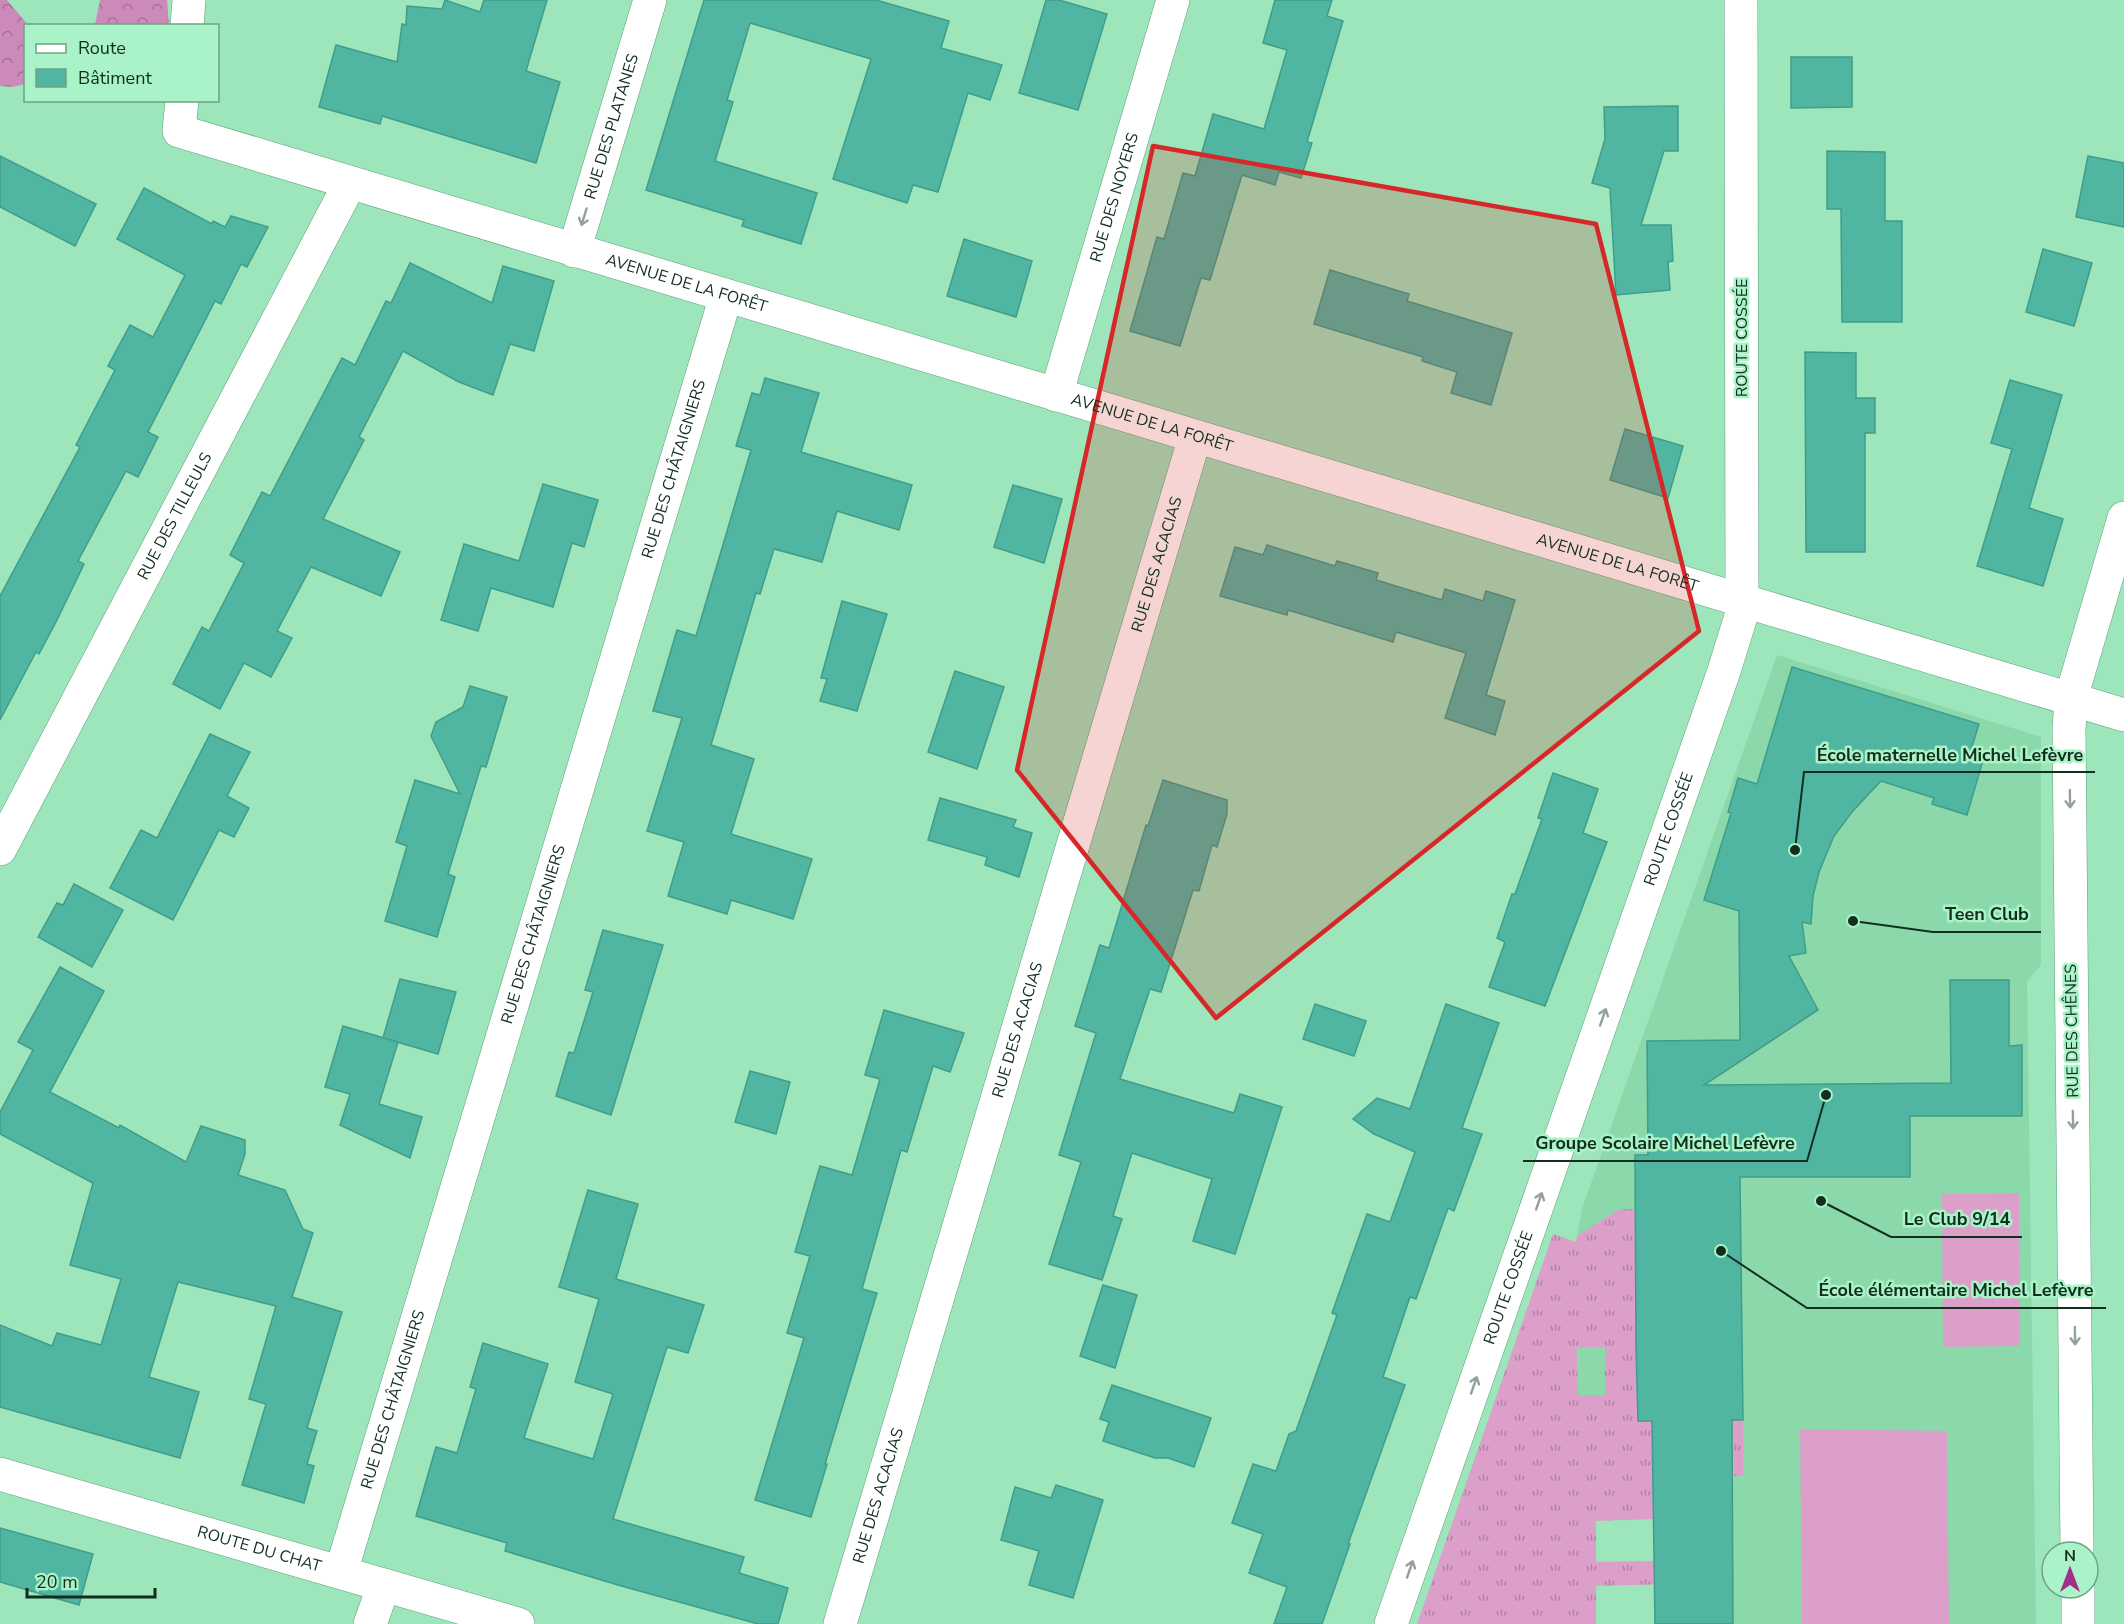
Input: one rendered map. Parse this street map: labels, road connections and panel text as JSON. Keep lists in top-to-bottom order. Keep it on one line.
{"streets":{"street":["RUE DES PLATANES","RUE DES NOYERS","AVENUE DE LA FORÊT","ROUTE COSSÉE","RUE DES CHÂTAIGNIERS","RUE DES TILLEULS","RUE DES ACACIAS","RUE DES CHÊNES","ROUTE DU CHAT"]},"crossings":[["RUE DES PLATANES","AVENUE DE LA FORÊT"],["RUE DES NOYERS","AVENUE DE LA FORÊT"],["AVENUE DE LA FORÊT","ROUTE COSSÉE"],["AVENUE DE LA FORÊT","RUE DES CHÂTAIGNIERS"],["AVENUE DE LA FORÊT","RUE DES TILLEULS"],["AVENUE DE LA FORÊT","RUE DES ACACIAS"],["AVENUE DE LA FORÊT","RUE DES CHÊNES"],["RUE DES CHÂTAIGNIERS","ROUTE DU CHAT"]],"one_way":["RUE DES PLATANES","ROUTE COSSÉE","RUE DES CHÊNES"],"places":["École maternelle Michel Lefèvre","Teen Club","Groupe Scolaire Michel Lefèvre","Le Club 9/14","École élémentaire Michel Lefèvre"],"legend":["Route","Bâtiment"],"scale_bar":"20 m","north":"top"}
